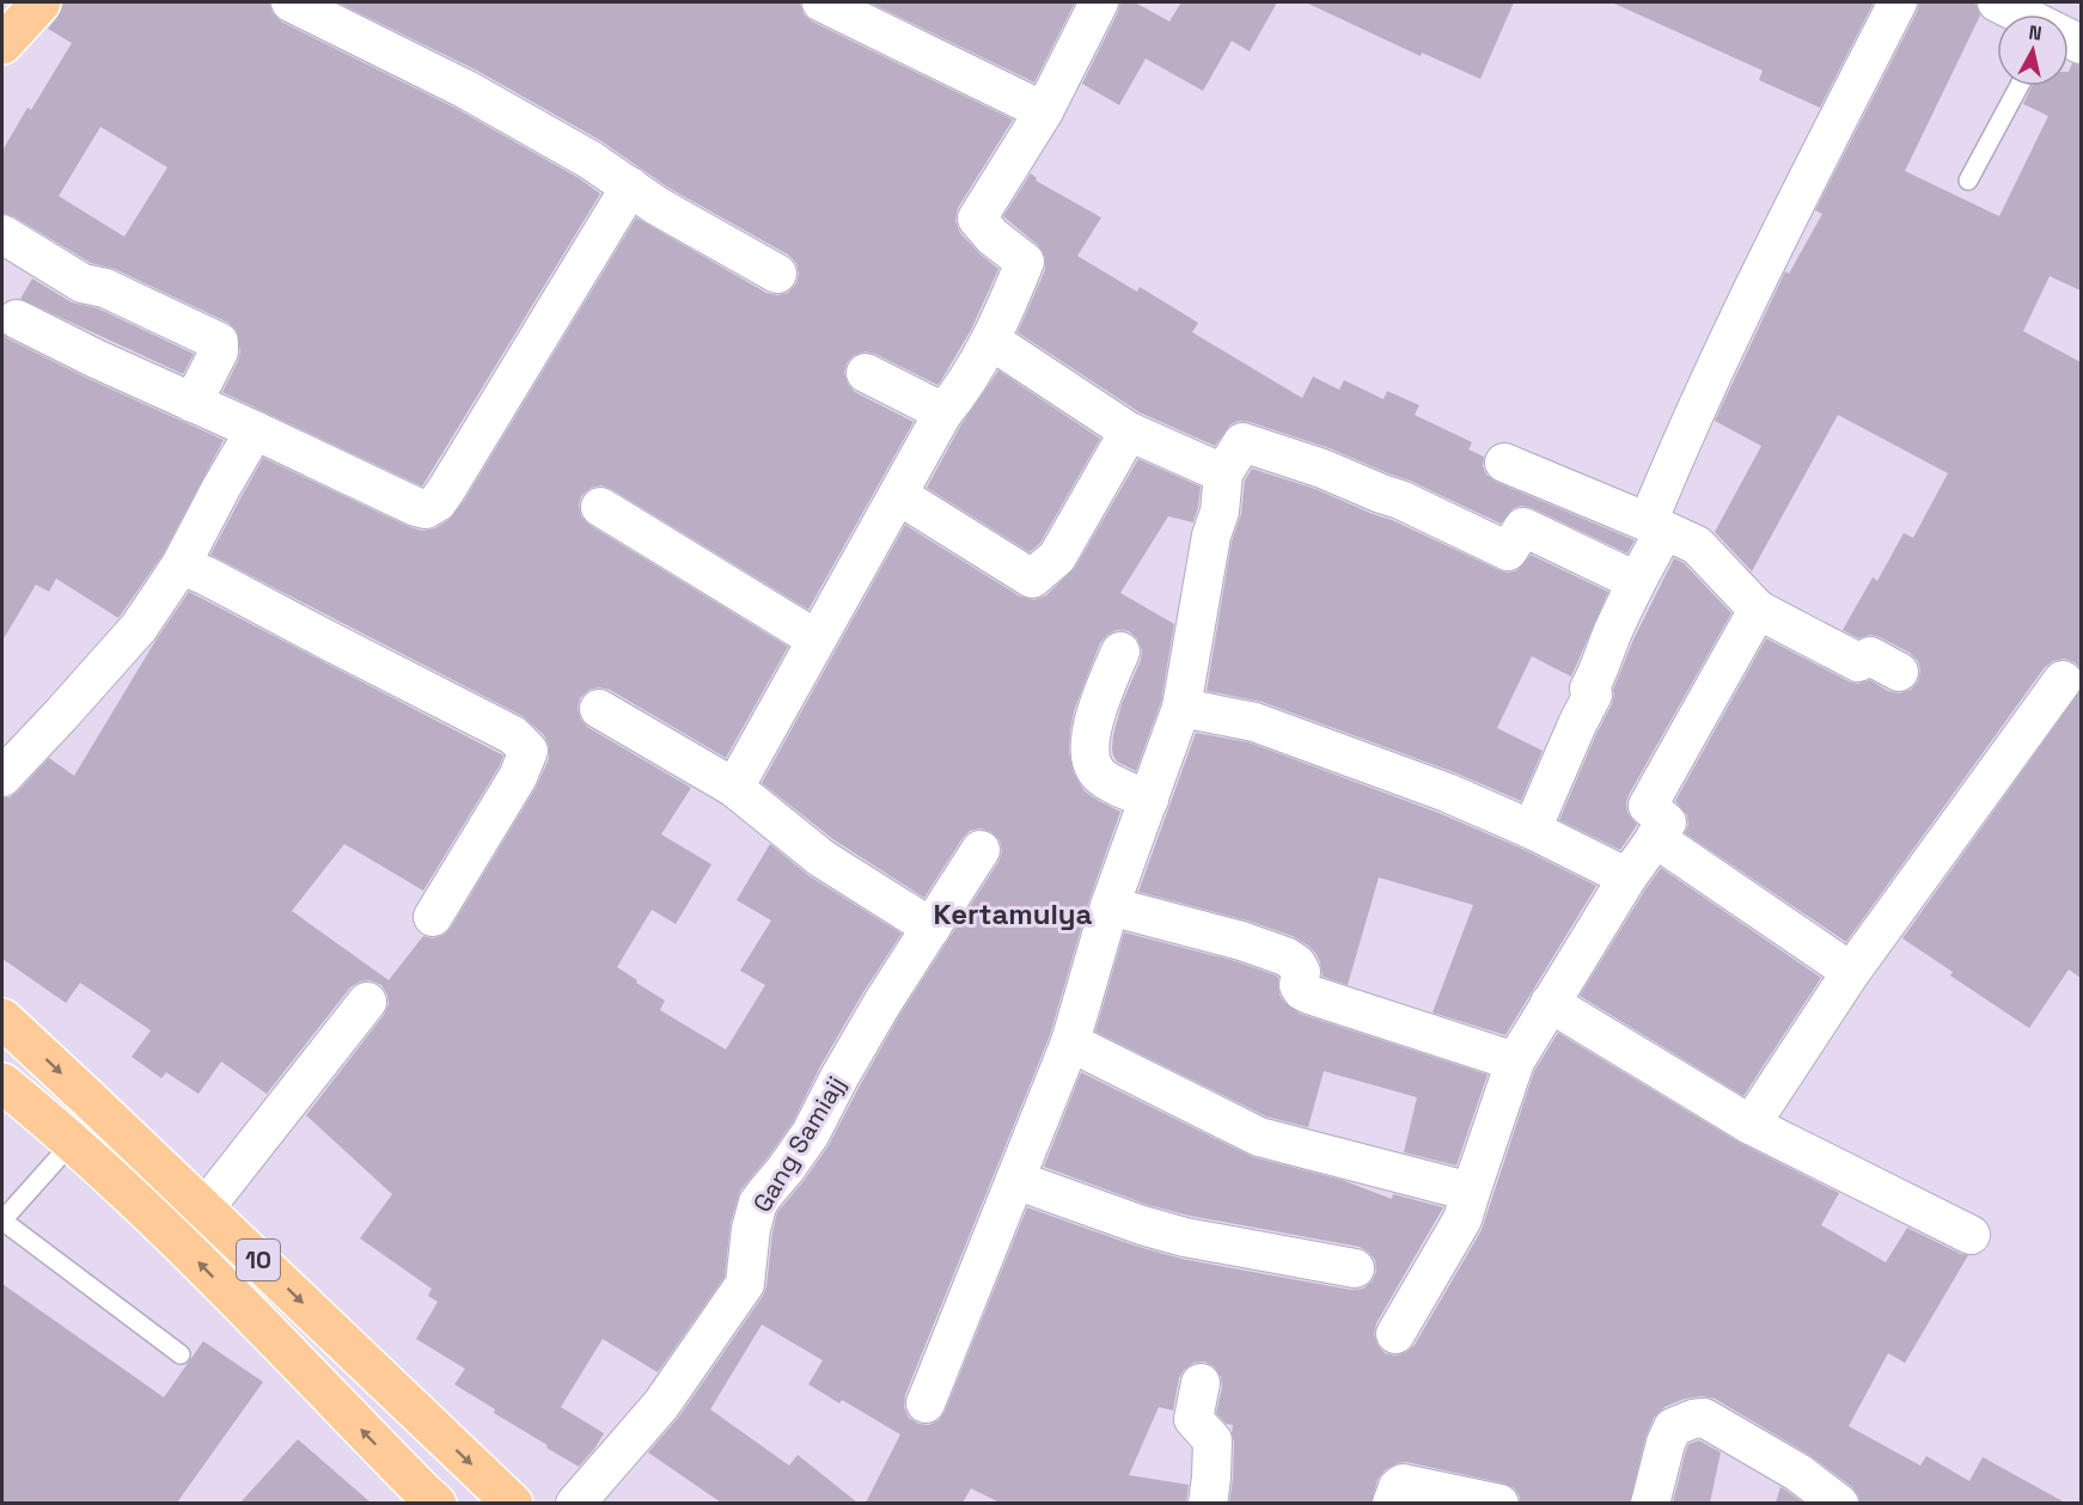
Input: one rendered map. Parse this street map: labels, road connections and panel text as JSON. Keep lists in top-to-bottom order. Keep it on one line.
{"streets":{"highway":["10"],"street":["Gang Samiajj"]},"districts":["Kertamulya"],"north":"top"}
